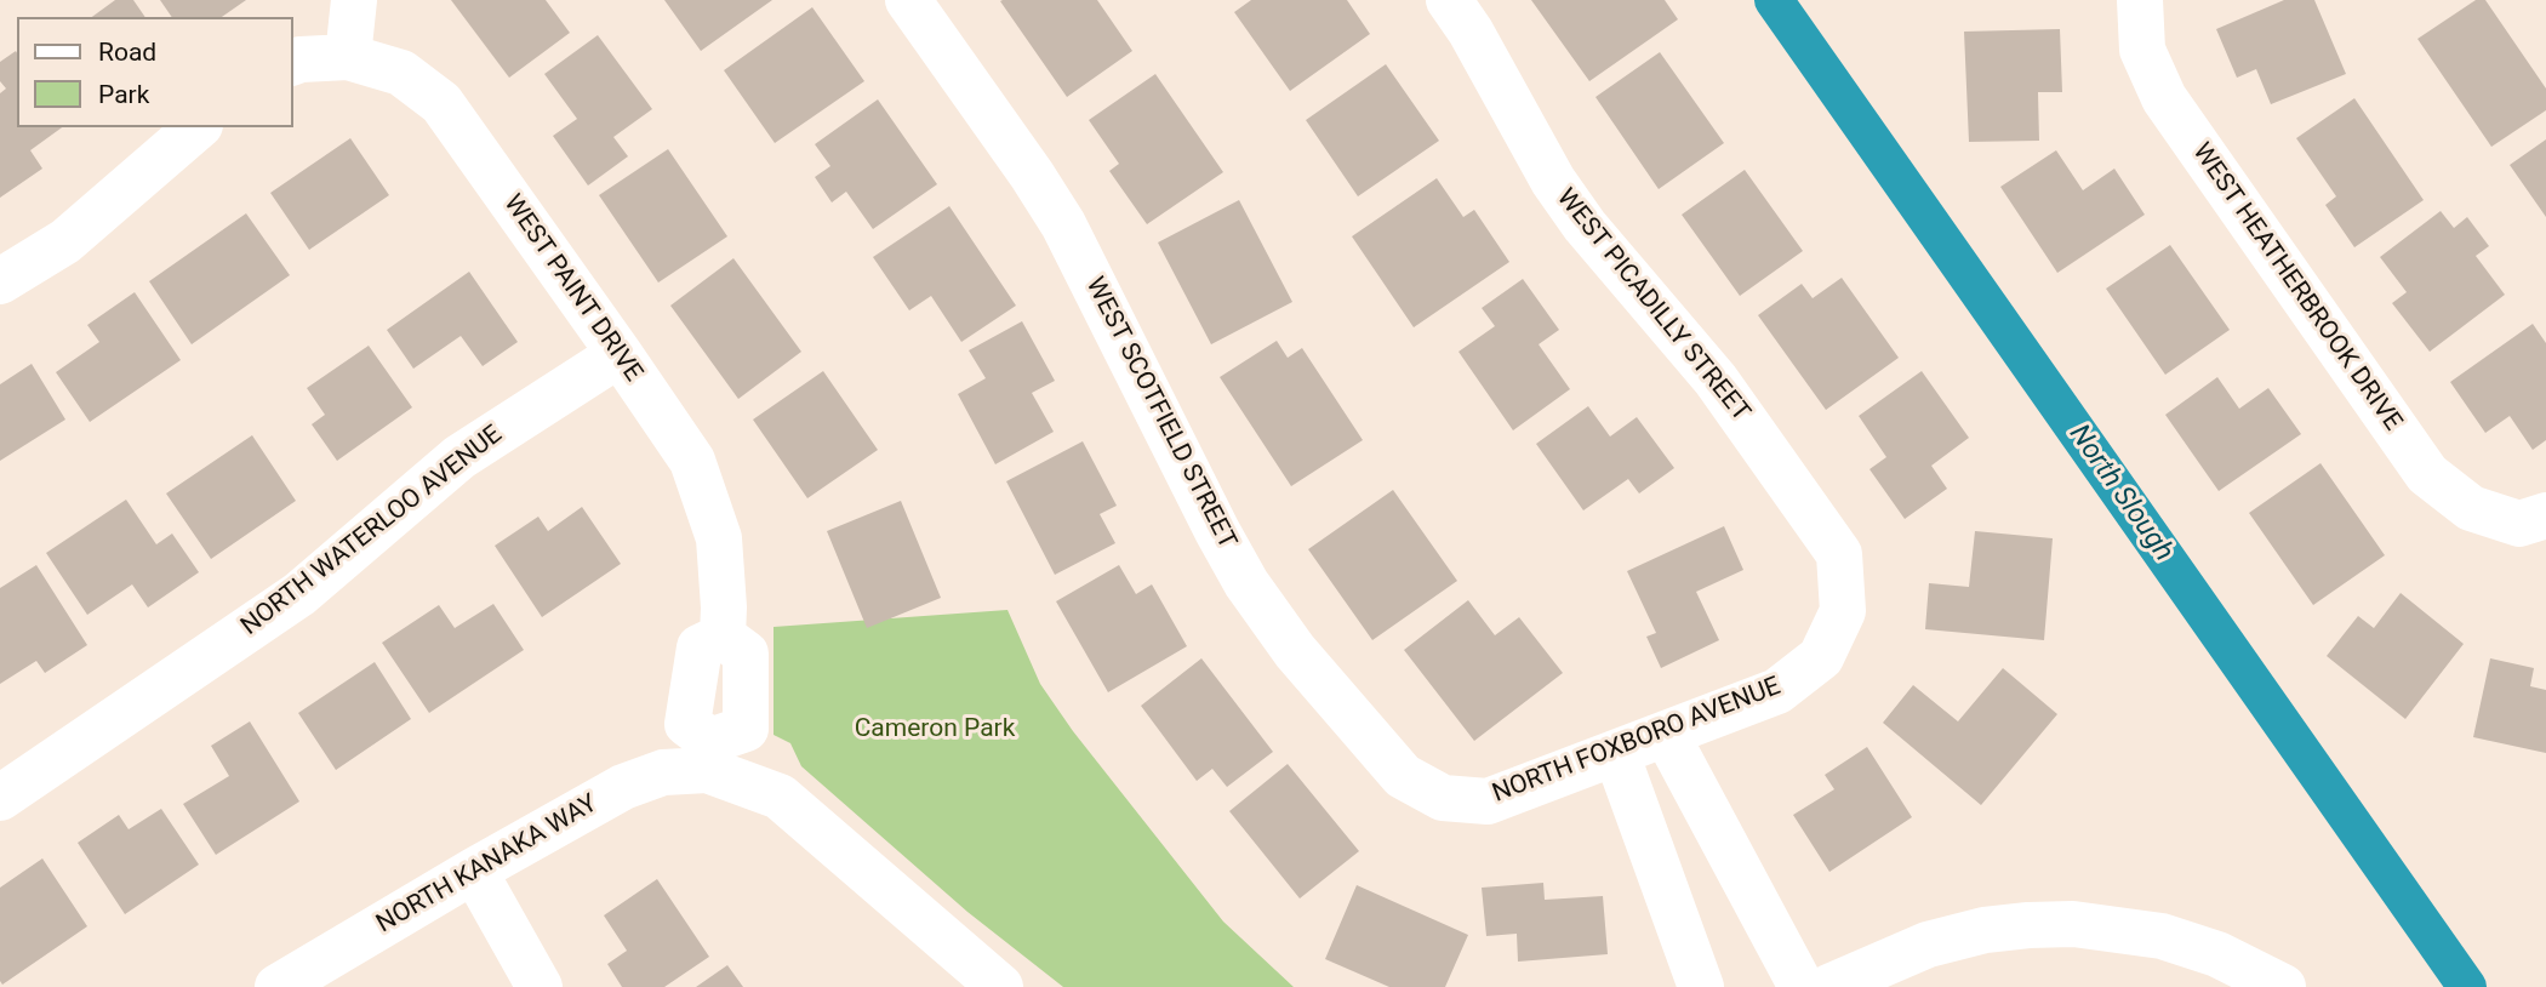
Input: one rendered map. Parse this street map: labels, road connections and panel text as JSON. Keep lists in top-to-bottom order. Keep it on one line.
{"streets":{"street":["WEST HEATHERBROOK DRIVE","WEST PAINT DRIVE","WEST PICADILLY STREET","WEST SCOTFIELD STREET","NORTH WATERLOO AVENUE","NORTH FOXBORO AVENUE","NORTH KANAKA WAY"]},"crossings":[["WEST PAINT DRIVE","NORTH WATERLOO AVENUE"],["WEST PAINT DRIVE","NORTH KANAKA WAY"],["WEST PICADILLY STREET","NORTH FOXBORO AVENUE"],["WEST SCOTFIELD STREET","NORTH FOXBORO AVENUE"]],"water":["North Slough"],"parks":["Cameron Park"],"legend":["Road","Park"]}
